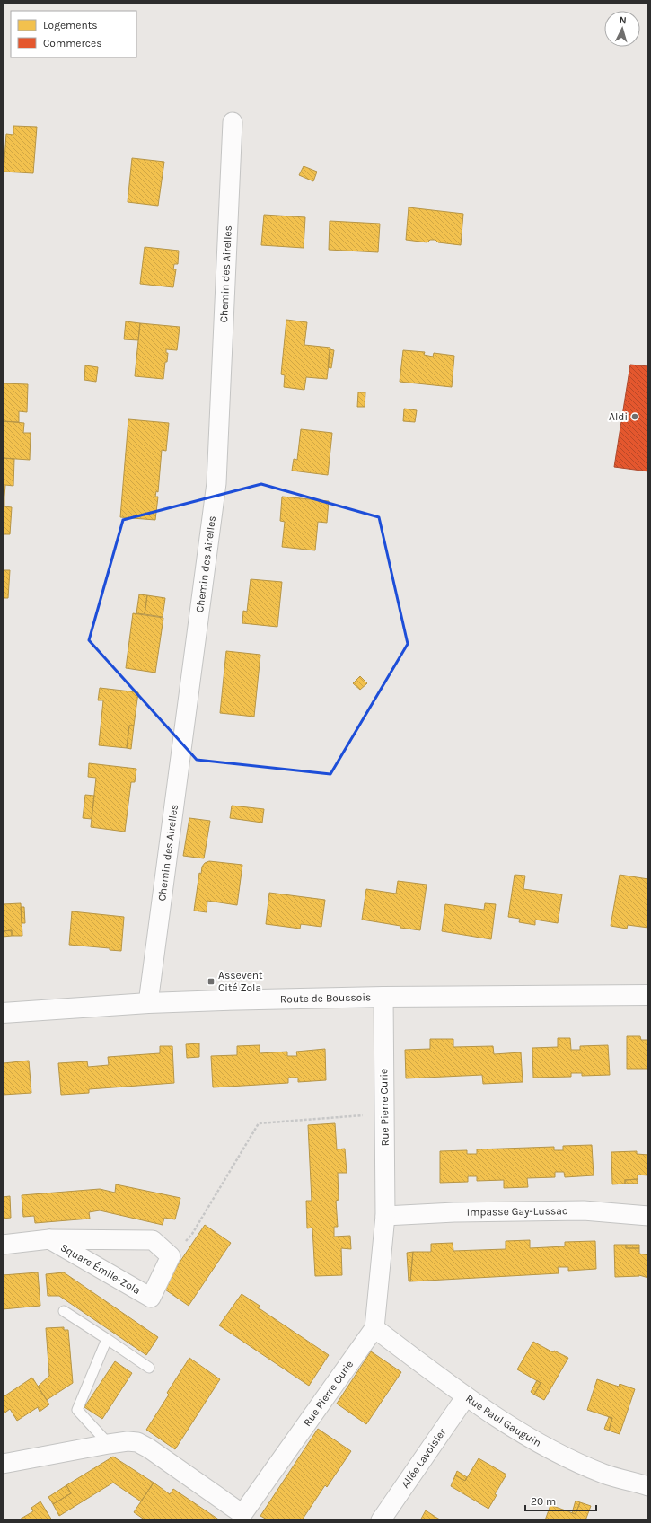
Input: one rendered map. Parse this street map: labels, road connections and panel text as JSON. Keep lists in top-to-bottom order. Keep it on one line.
{"streets":{"street":["Chemin des Airelles","Route de Boussois","Rue Pierre Curie","Impasse Gay-Lussac","Square Émile-Zola","Rue Paul Gauguin","Allée Lavoisier"]},"crossings":[["Chemin des Airelles","Route de Boussois"],["Route de Boussois","Rue Pierre Curie"],["Rue Pierre Curie","Impasse Gay-Lussac"],["Rue Pierre Curie","Rue Paul Gauguin"],["Rue Paul Gauguin","Allée Lavoisier"]],"places":{"other":["Aldi"],"transit":["Assevent Cité Zola"]},"legend":["Logements","Commerces"],"scale_bar":"20 m","north":"top"}
